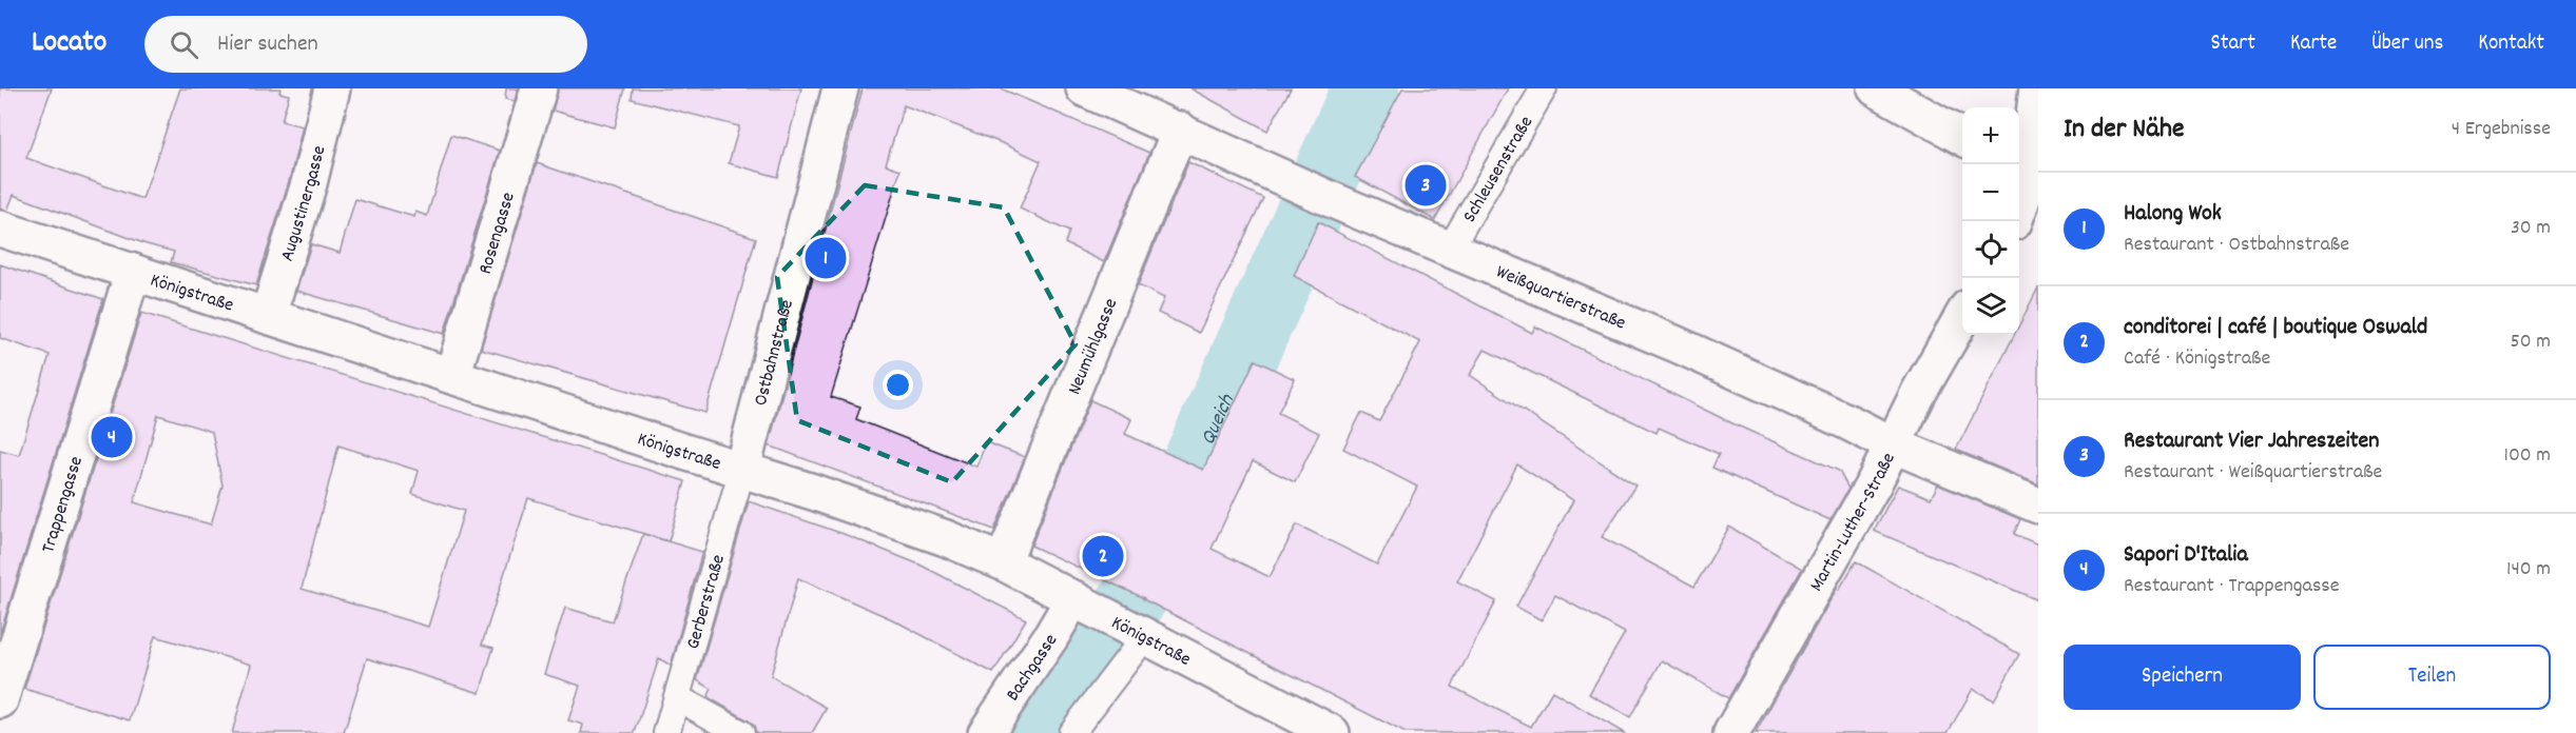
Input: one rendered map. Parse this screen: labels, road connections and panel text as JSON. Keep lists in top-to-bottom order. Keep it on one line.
{"streets":{"street":["Schleusenstraße","Augustinergasse","Rosengasse","Königstraße","Weißquartierstraße","Neumühlgasse","Ostbahnstraße","Trappengasse","Martin-Luther-Straße","Gerberstraße","Bachgasse"]},"crossings":[["Schleusenstraße","Weißquartierstraße"],["Augustinergasse","Königstraße"],["Rosengasse","Königstraße"],["Königstraße","Neumühlgasse"],["Königstraße","Ostbahnstraße"],["Königstraße","Trappengasse"],["Königstraße","Gerberstraße"],["Königstraße","Bachgasse"],["Weißquartierstraße","Neumühlgasse"],["Weißquartierstraße","Martin-Luther-Straße"],["Ostbahnstraße","Gerberstraße"]],"water":["Queich"],"page":{"header":"Locato","search":"Hier suchen","nav":["Start","Karte","Über uns","Kontakt"],"heading":["In der Nähe","4 Ergebnisse"],"map_buttons":["+","−"],"pins":["3","1","4","2"],"list":[{"mark":"1","name":"Halong Wok","note":"Restaurant · Ostbahnstraße","value":"30 m"},{"mark":"2","name":"conditorei | café | boutique Oswald","note":"Café · Königstraße","value":"50 m"},{"mark":"3","name":"Restaurant Vier Jahreszeiten","note":"Restaurant · Weißquartierstraße","value":"100 m"},{"mark":"4","name":"Sapori D'Italia","note":"Restaurant · Trappengasse","value":"140 m"}],"buttons":["Speichern","Teilen"]}}
